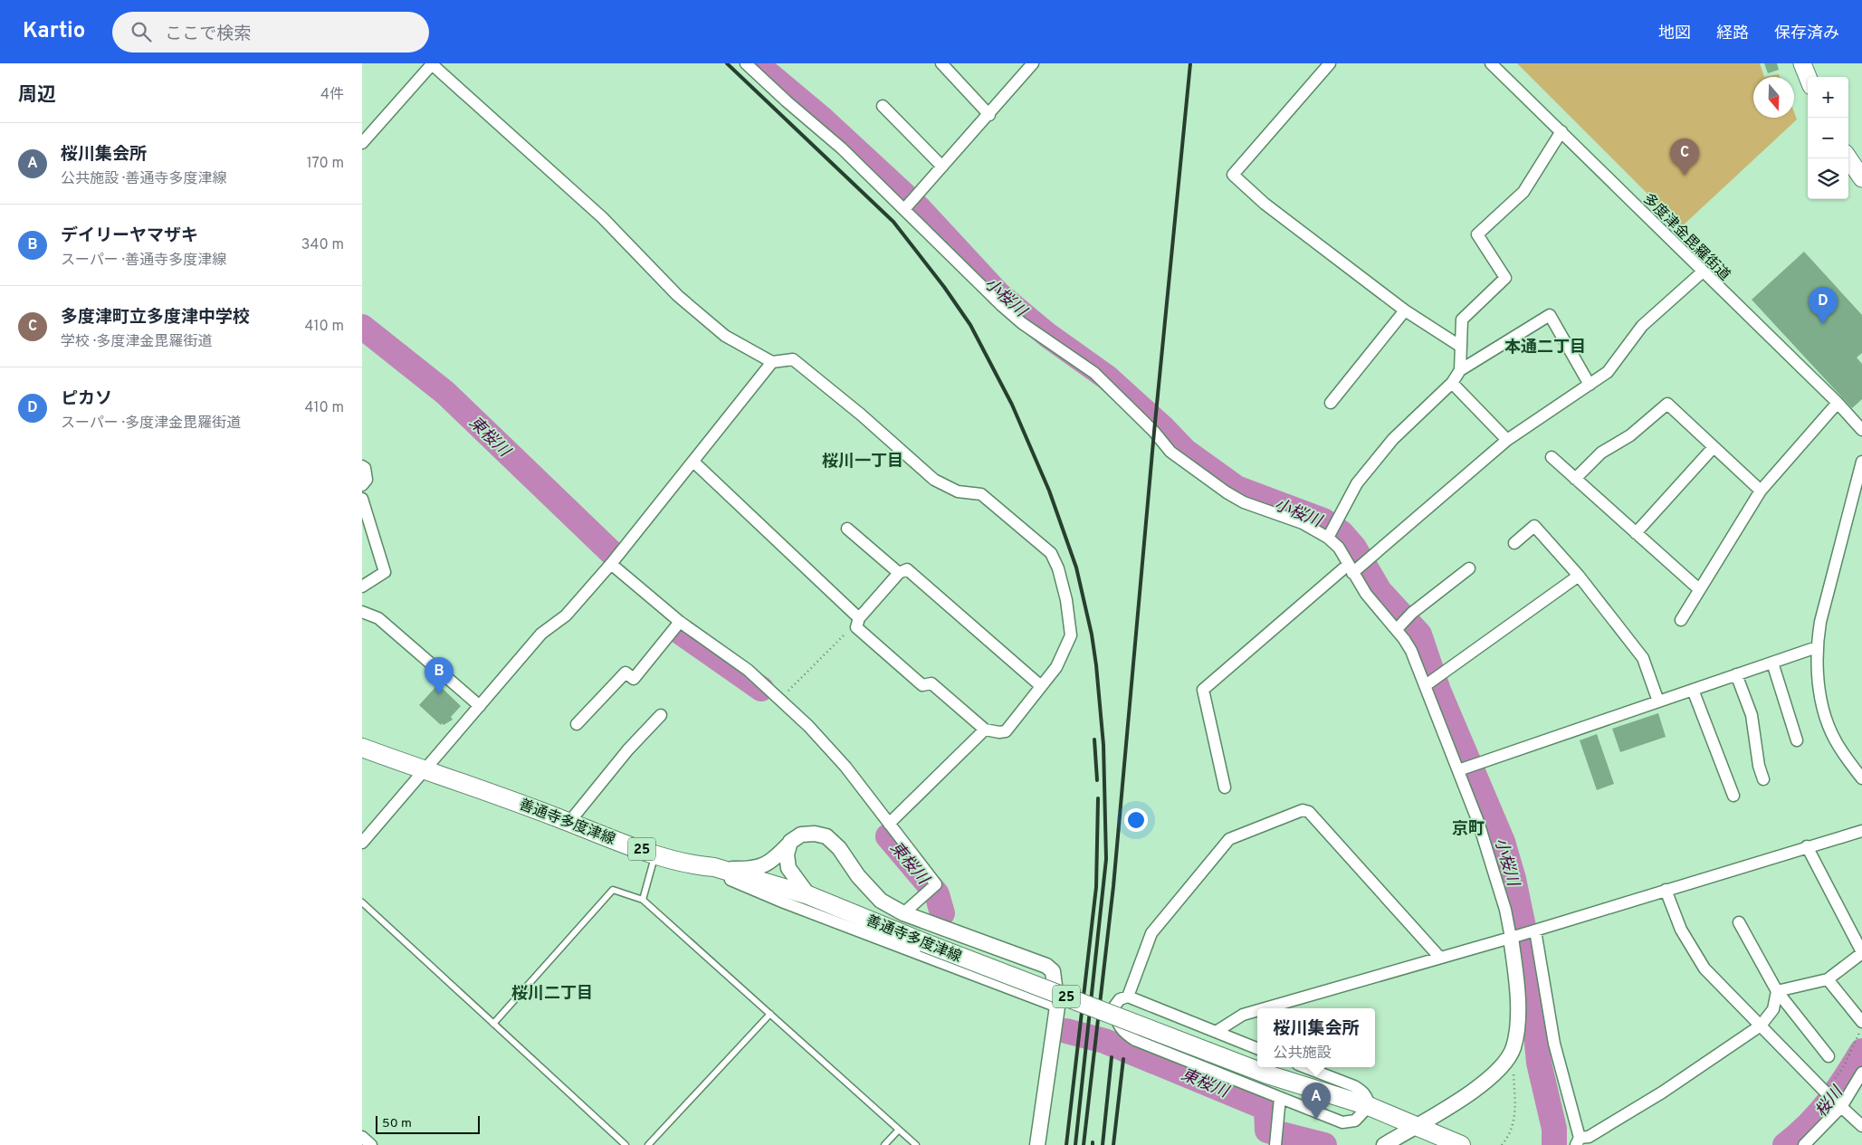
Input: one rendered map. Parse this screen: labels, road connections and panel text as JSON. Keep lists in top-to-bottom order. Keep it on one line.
{"streets":{"main road":["善通寺多度津線","25"],"street":["多度津金毘羅街道"]},"districts":["本通二丁目","桜川一丁目","京町","桜川二丁目"],"water":["小桜川","東桜川","桜川"],"scale_bar":"50 m","north":"bottom","page":{"header":"Kartio","search":"ここで検索","nav":["地図","経路","保存済み"],"heading":["周辺","4件"],"map_buttons":["+","−"],"list":[{"mark":"A","name":"桜川集会所","note":"公共施設 · 善通寺多度津線","value":"170 m"},{"mark":"B","name":"デイリーヤマザキ","note":"スーパー · 善通寺多度津線","value":"340 m"},{"mark":"C","name":"多度津町立多度津中学校","note":"学校 · 多度津金毘羅街道","value":"410 m"},{"mark":"D","name":"ピカソ","note":"スーパー · 多度津金毘羅街道","value":"410 m"}],"pins":["C","D","B","A"],"popup":["桜川集会所","公共施設"],"scale":"50 m"}}
